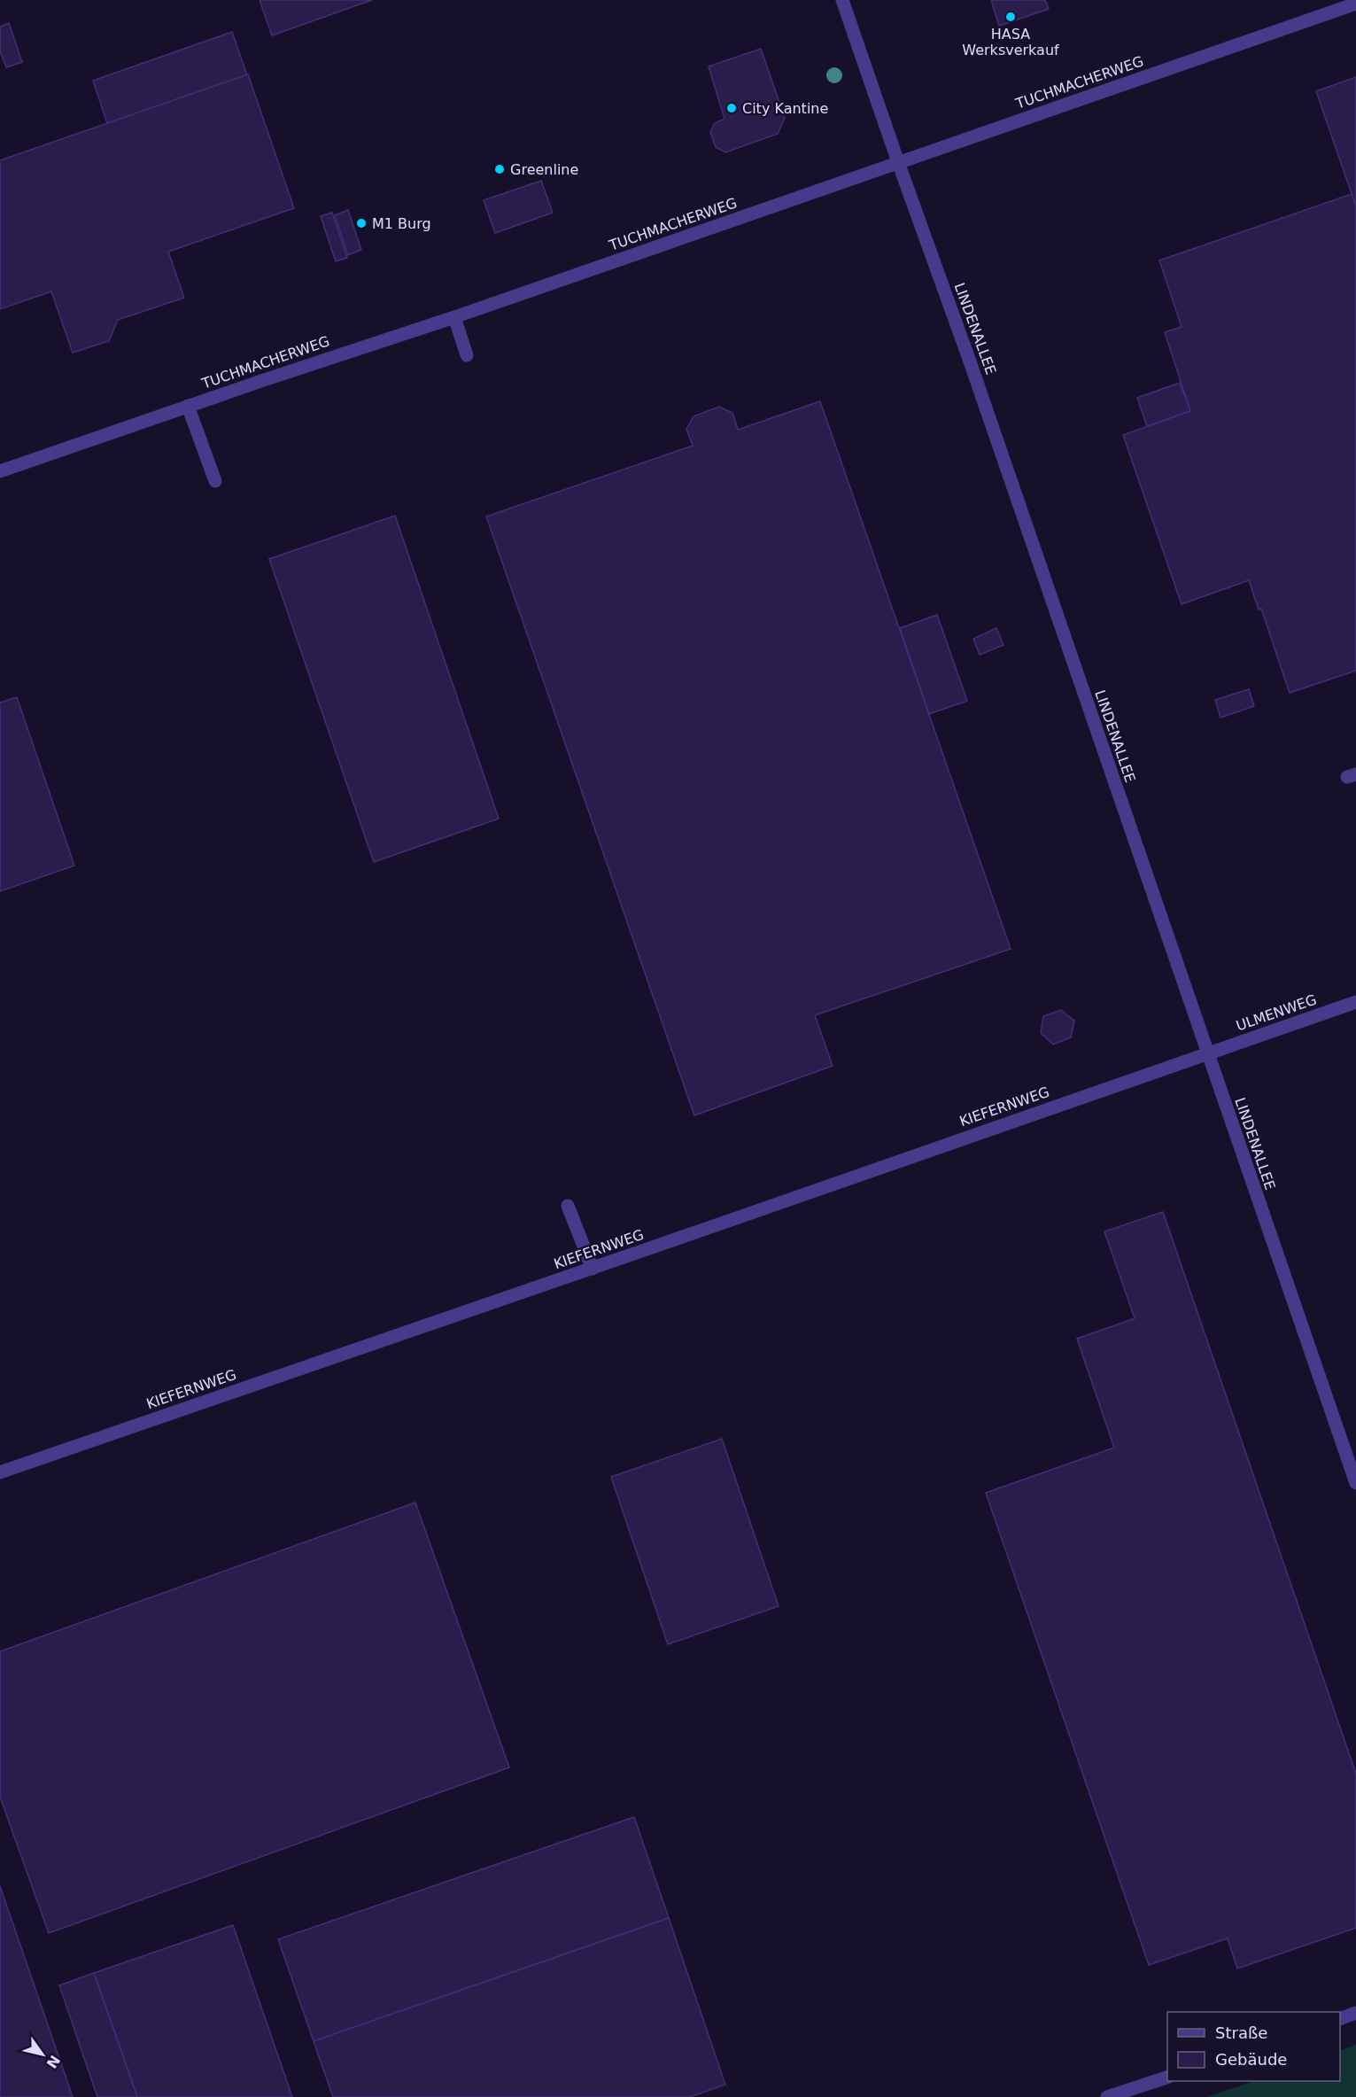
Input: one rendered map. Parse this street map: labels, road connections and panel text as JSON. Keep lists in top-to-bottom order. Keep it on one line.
{"streets":{"street":["TUCHMACHERWEG","LINDENALLEE","ULMENWEG","KIEFERNWEG"]},"crossings":[["TUCHMACHERWEG","LINDENALLEE"],["LINDENALLEE","ULMENWEG"],["LINDENALLEE","KIEFERNWEG"],["ULMENWEG","KIEFERNWEG"]],"places":["HASA Werksverkauf","City Kantine","Greenline","M1 Burg"],"legend":["Straße","Gebäude"],"north":"bottom right"}
